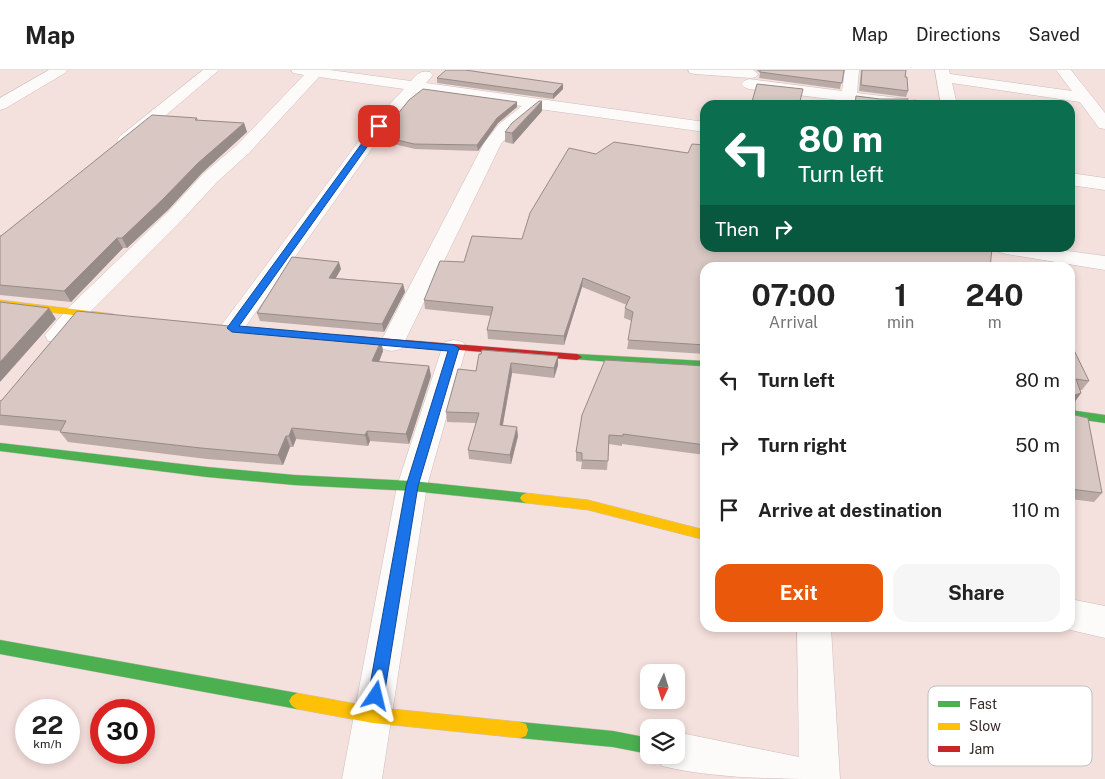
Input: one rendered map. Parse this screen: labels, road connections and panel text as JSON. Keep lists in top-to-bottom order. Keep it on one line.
{"legend":["Fast","Slow","Jam"],"north":"bottom","page":{"header":"Map","nav":["Map","Directions","Saved"],"turn":["80 m","Turn left"],"then":"Then","eta":["07:00","Arrival","1","min","240","m"],"list":[{"name":"Turn left","value":"80 m"},{"name":"Turn right","value":"50 m"},{"name":"Arrive at destination","value":"110 m"}],"buttons":["Exit","Share"],"speed":"22 km/h","limit":"30"}}
